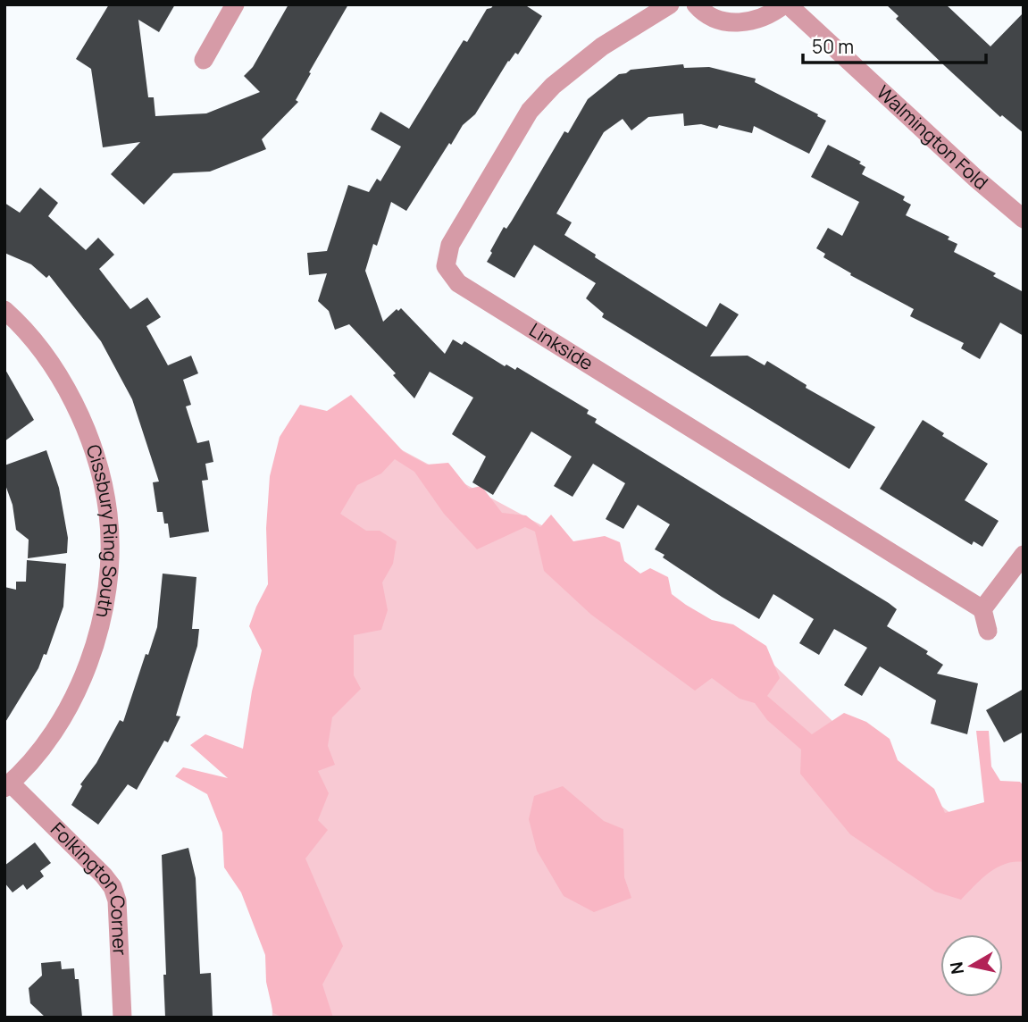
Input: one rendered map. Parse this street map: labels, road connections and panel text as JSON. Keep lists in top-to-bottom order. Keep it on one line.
{"streets":{"street":["Walmington Fold","Linkside","Cissbury Ring South","Folkington Corner"]},"crossings":[["Cissbury Ring South","Folkington Corner"]],"scale_bar":"50 m","north":"left"}
